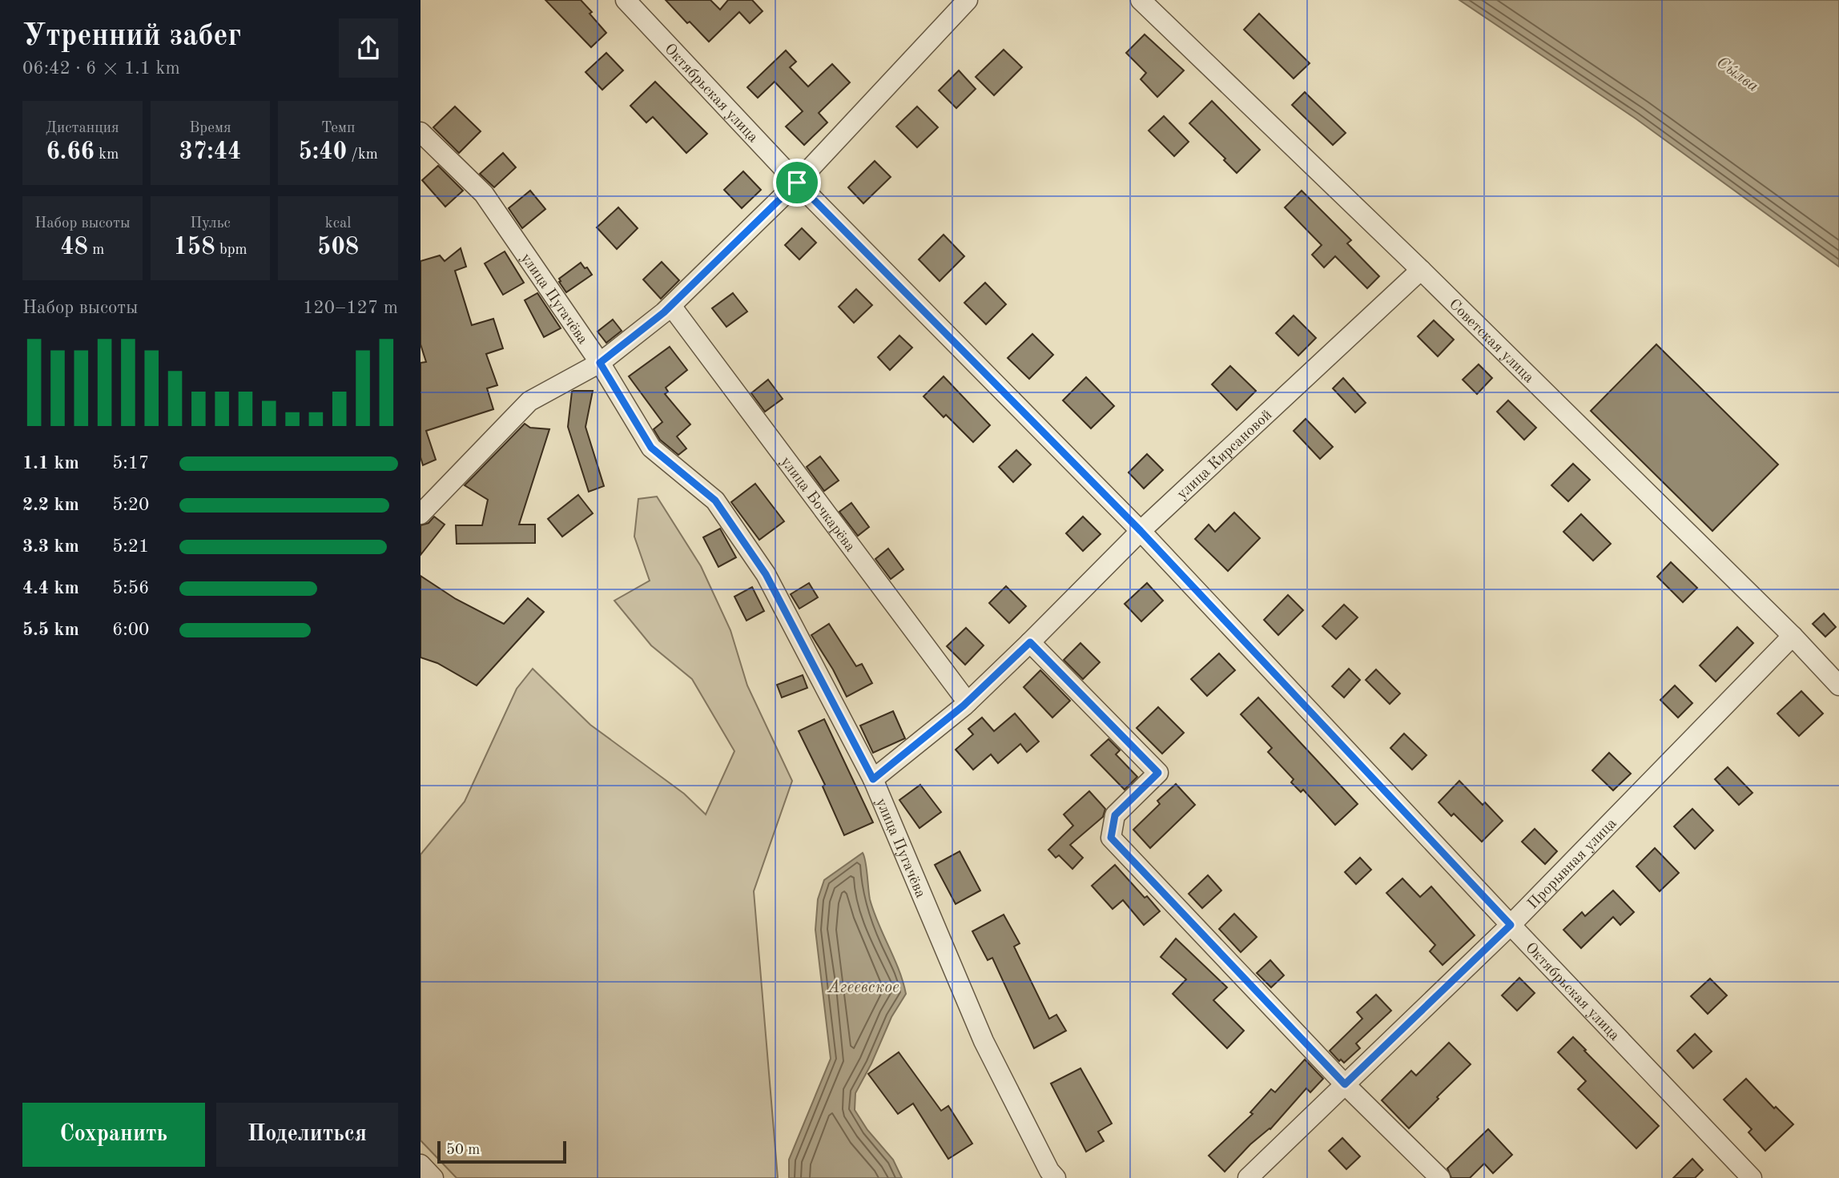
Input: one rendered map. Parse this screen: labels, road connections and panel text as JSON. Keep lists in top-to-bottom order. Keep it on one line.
{"streets":{"street":["Октябрьская улица","улица Пугачёва","Советская улица","улица Кирсановой","улица Бочкарёва","Прорывная улица"]},"crossings":[["Октябрьская улица","улица Кирсановой"],["Октябрьская улица","Прорывная улица"],["улица Пугачёва","улица Кирсановой"],["Советская улица","улица Кирсановой"],["Советская улица","Прорывная улица"],["улица Кирсановой","улица Бочкарёва"]],"water":["Сы́лва","Агеевское"],"scale_bar":"50 m","page":{"heading":["Утренний забег","06:42 · 6 × 1.1 km"],"stats":[["Дистанция","6.66 km"],["Время","37:44"],["Темп","5:40 /km"],["Набор высоты","48 m"],["Пульс","158 bpm"],["kcal","508"]],"chart":["Набор высоты","120–127 m"],"list":[{"name":"1.1 km","note":"5:17"},{"name":"2.2 km","note":"5:20"},{"name":"3.3 km","note":"5:21"},{"name":"4.4 km","note":"5:56"},{"name":"5.5 km","note":"6:00"}],"buttons":["Сохранить","Поделиться"],"scale":"50 m"}}
